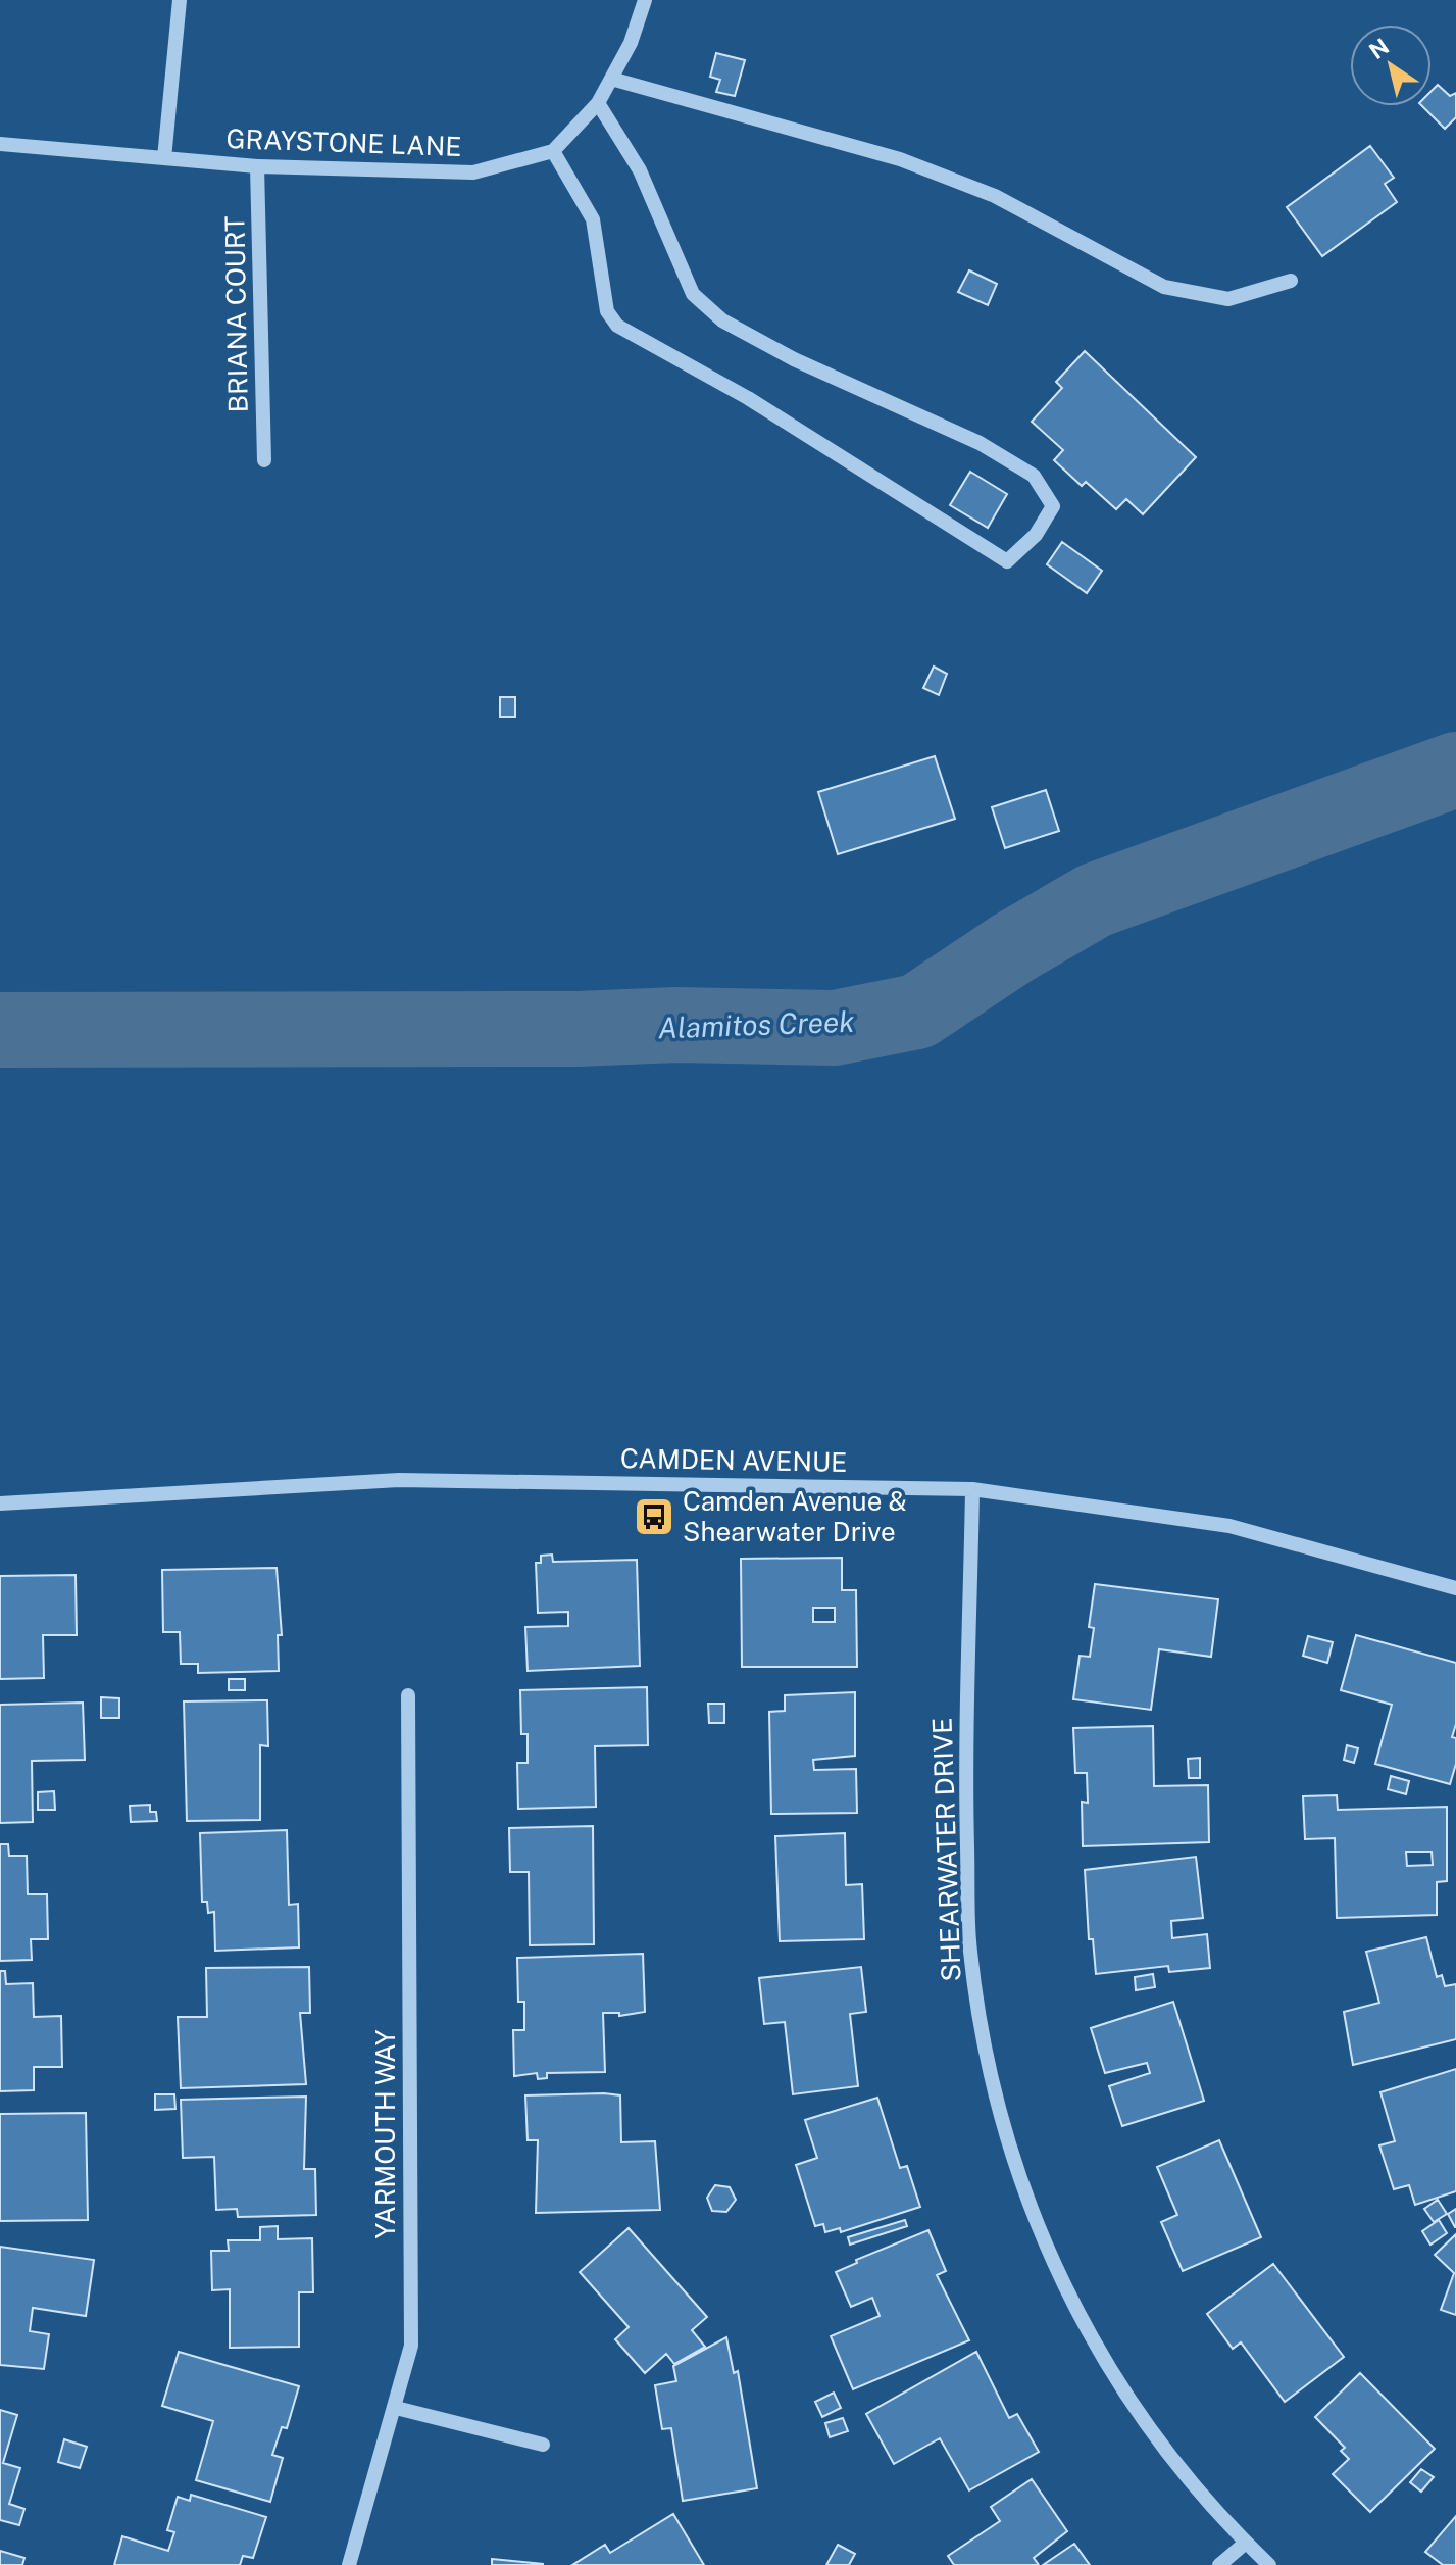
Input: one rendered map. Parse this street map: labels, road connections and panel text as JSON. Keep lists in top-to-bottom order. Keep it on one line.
{"streets":{"street":["GRAYSTONE LANE","BRIANA COURT","CAMDEN AVENUE","SHEARWATER DRIVE","YARMOUTH WAY"]},"crossings":[["GRAYSTONE LANE","BRIANA COURT"],["CAMDEN AVENUE","SHEARWATER DRIVE"]],"water":["Alamitos Creek"],"places":{"bus stop":["Camden Avenue & Shearwater Drive"]},"north":"top left"}
